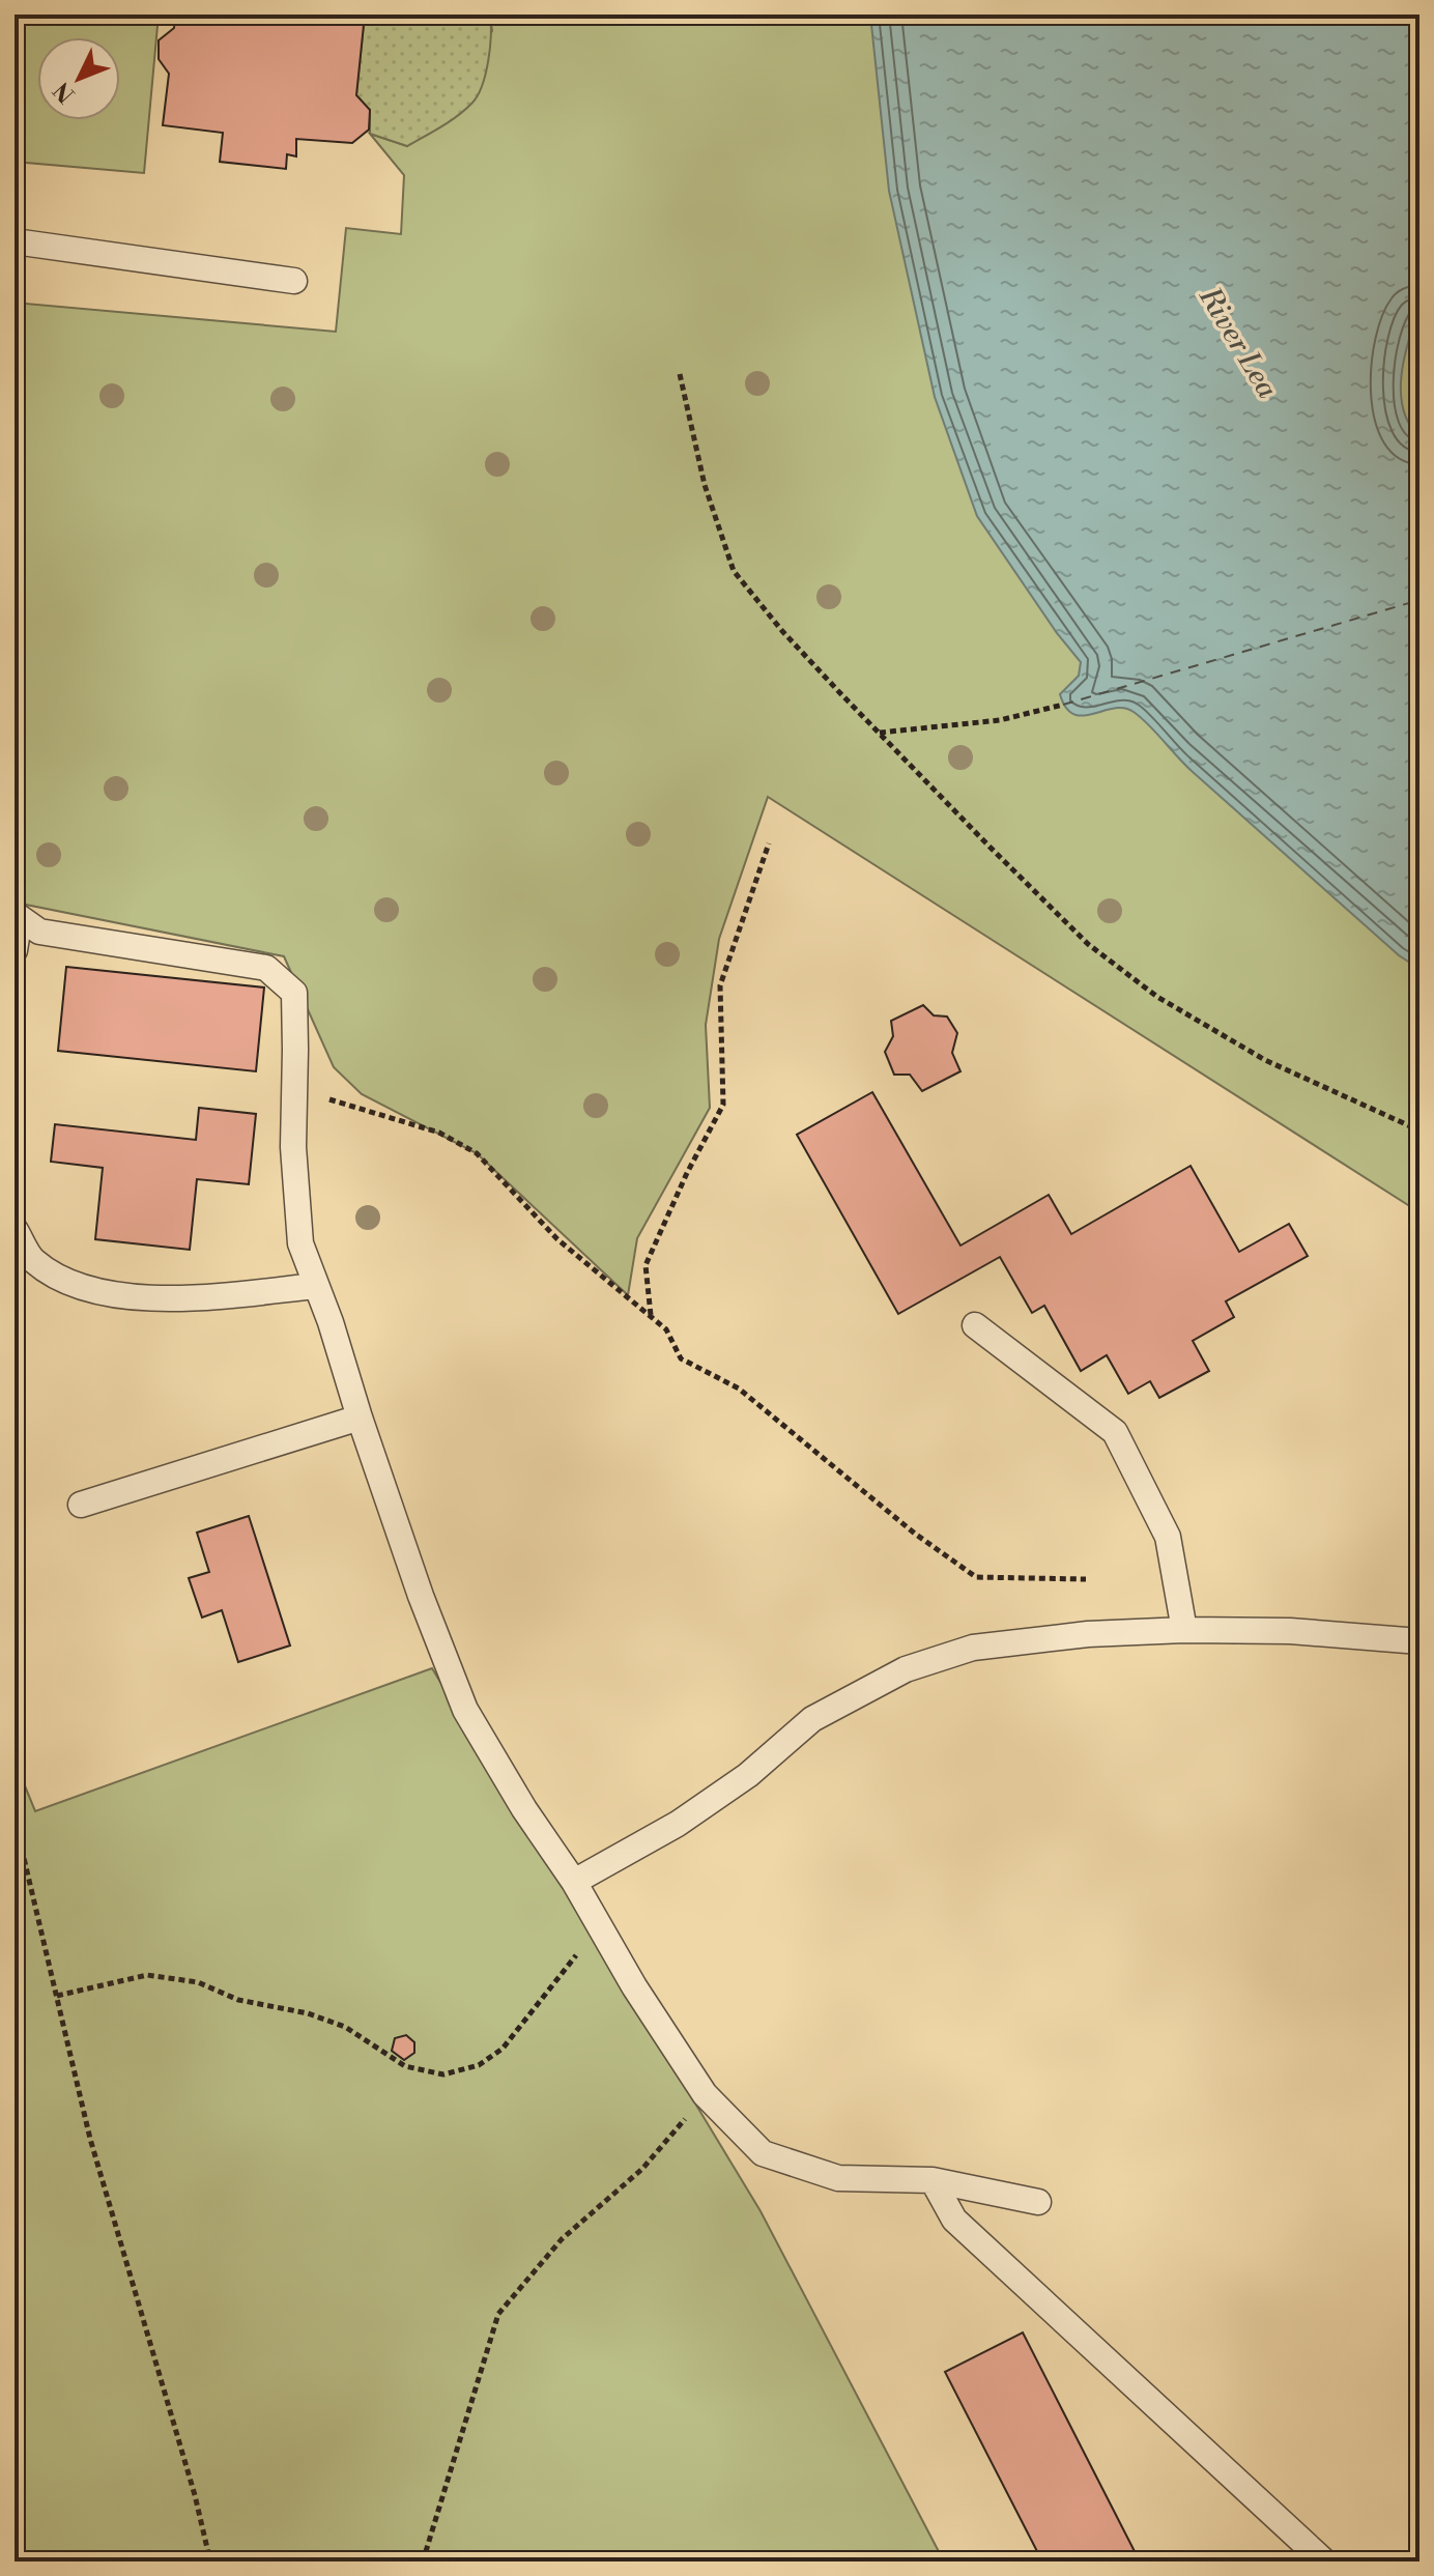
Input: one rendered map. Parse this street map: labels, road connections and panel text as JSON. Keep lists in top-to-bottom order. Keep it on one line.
{"water":["River Lea"],"north":"bottom left"}
